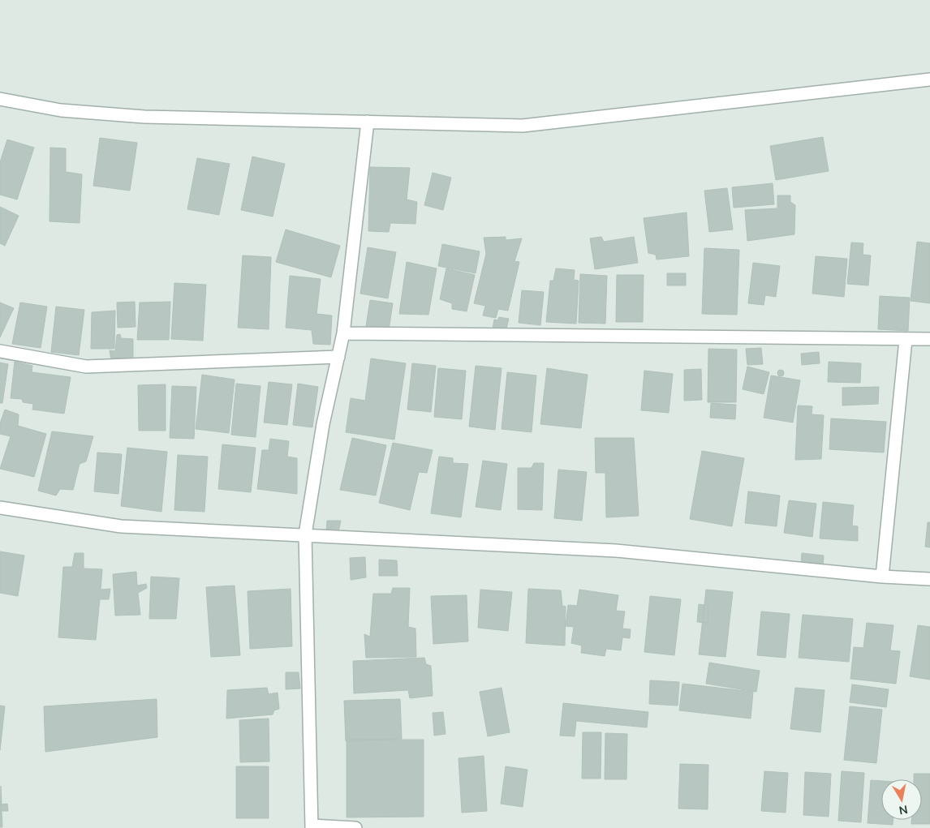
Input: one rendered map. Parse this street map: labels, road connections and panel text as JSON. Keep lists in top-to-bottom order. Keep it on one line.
{"north":"bottom"}
